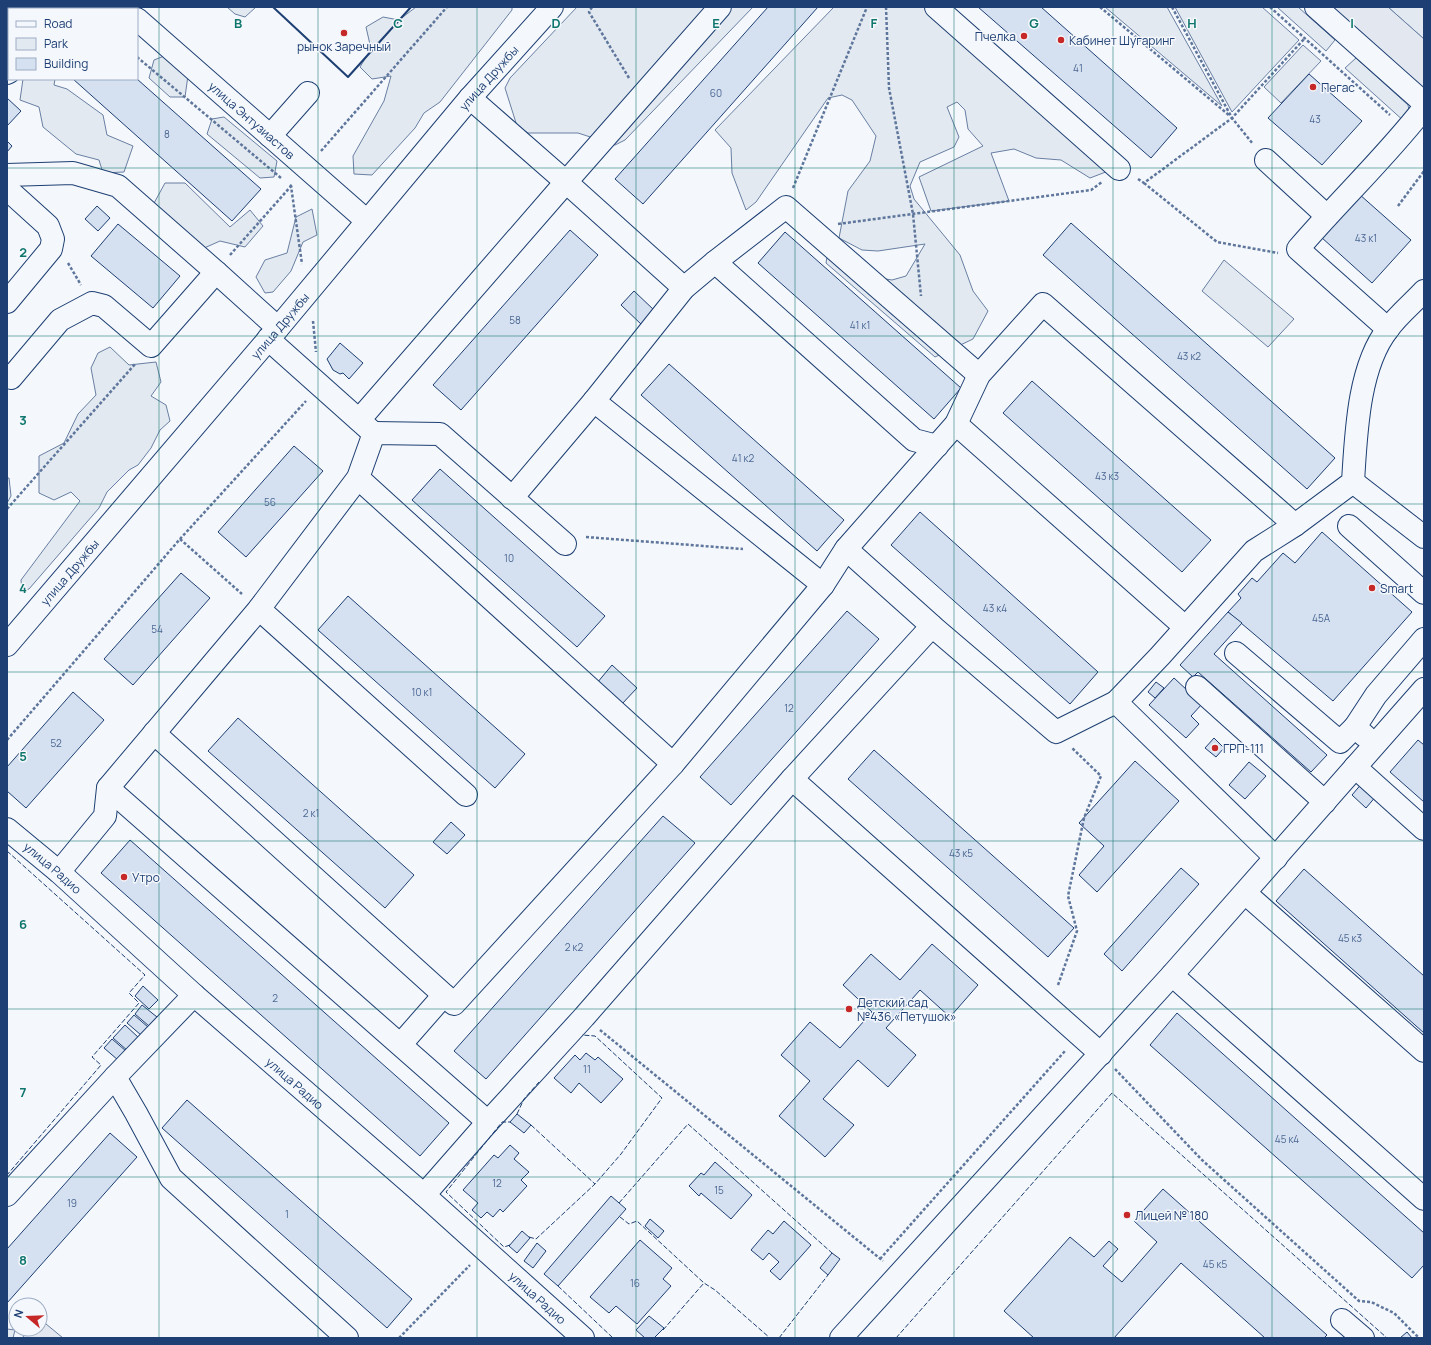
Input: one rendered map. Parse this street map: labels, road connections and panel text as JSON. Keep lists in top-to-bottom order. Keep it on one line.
{"streets":{"street":["улица Дружбы","улица Энтузиастов","улица Радио"]},"crossings":[["улица Дружбы","улица Энтузиастов"]],"places":["рынок Заречный","Пчелка","Кабинет Шугаринг","Пегас","Smart","ГРП-111","Утро","Детский сад №436 «Петушок»","Лицей № 180"],"house_numbers":["41","60","43","8","43 к1","58","41 к1","43 к2","41 к2","43 к3","56","10","43 к4","45А","54","10 к1","12","52","2 к1","43 к5","45 к3","2 к2","2","11","45 к4","12","15","19","1","45 к5","16"],"legend":["Road","Park","Building"],"north":"left","grid":{"columns":["B","C","D","E","F","G","H","I"],"rows":["2","3","4","5","6","7","8"]}}
